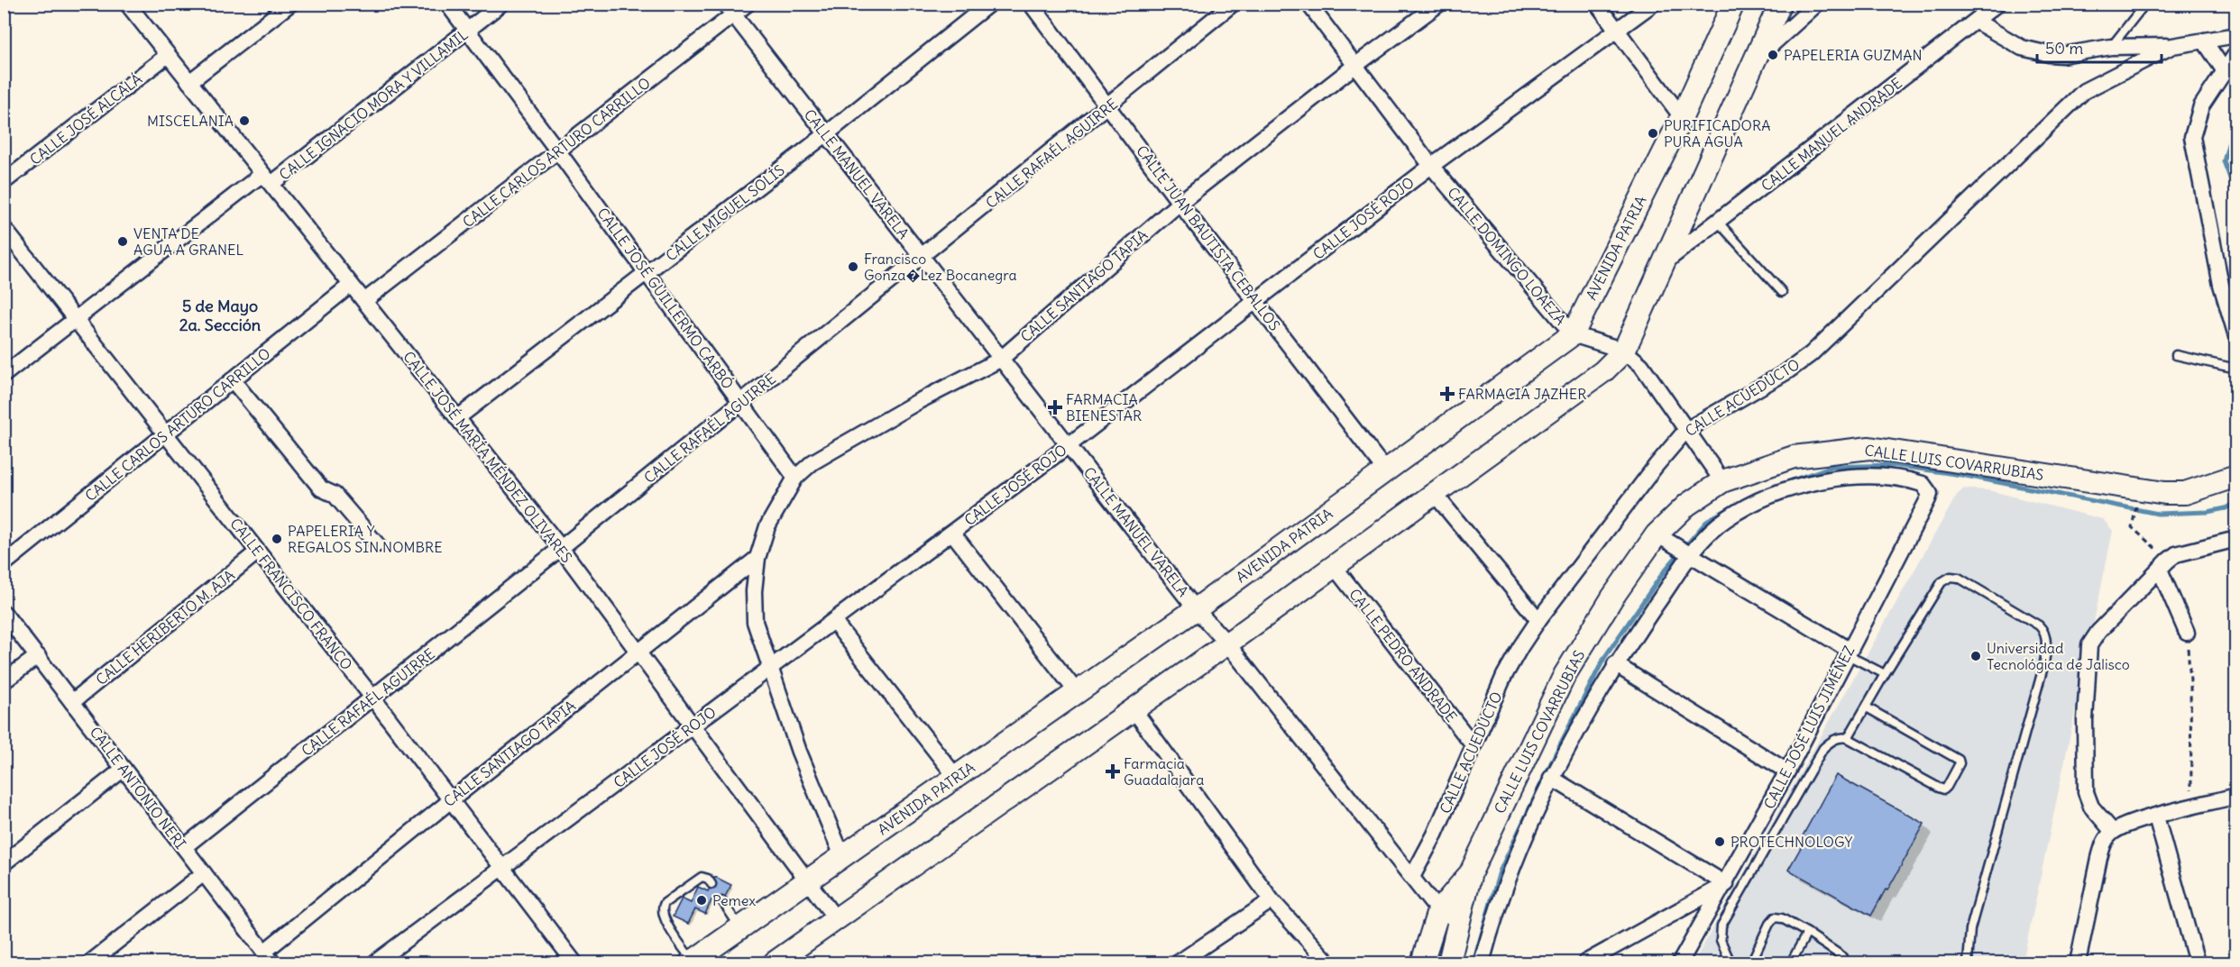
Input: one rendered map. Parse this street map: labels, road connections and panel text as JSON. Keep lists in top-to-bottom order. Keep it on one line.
{"streets":{"street":["CALLE IGNACIO MORA Y VILLAMIL","CALLE JOSÉ ALCALÁ","CALLE MANUEL ANDRADE","CALLE CARLOS ARTURO CARRILLO","CALLE RAFAÉL AGUIRRE","CALLE MANUEL VARELA","CALLE MIGUEL SOLÍS","CALLE JOSÉ ROJO","CALLE JUAN BAUTISTA CEBALLOS","AVENIDA PATRIA","CALLE DOMINGO LOAEZA","CALLE SANTIAGO TAPIA","CALLE JOSÉ GUILLERMO CARBÓ","CALLE ACUEDUCTO","CALLE JOSÉ MARÍA MÉNDEZ OLIVARES","CALLE LUIS COVARRUBIAS","CALLE FRANCISCO FRANCO","CALLE HERIBERTO M. AJA","CALLE PEDRO ANDRADE","CALLE JOSÉ LUIS JIMÉNEZ","CALLE ANTONIO NERI"]},"crossings":[["CALLE IGNACIO MORA Y VILLAMIL","CALLE JOSÉ GUILLERMO CARBÓ"],["CALLE IGNACIO MORA Y VILLAMIL","CALLE JOSÉ MARÍA MÉNDEZ OLIVARES"],["CALLE IGNACIO MORA Y VILLAMIL","CALLE FRANCISCO FRANCO"],["CALLE JOSÉ ALCALÁ","CALLE JOSÉ MARÍA MÉNDEZ OLIVARES"],["CALLE CARLOS ARTURO CARRILLO","CALLE MANUEL VARELA"],["CALLE CARLOS ARTURO CARRILLO","CALLE JOSÉ GUILLERMO CARBÓ"],["CALLE CARLOS ARTURO CARRILLO","CALLE JOSÉ MARÍA MÉNDEZ OLIVARES"],["CALLE CARLOS ARTURO CARRILLO","CALLE FRANCISCO FRANCO"],["CALLE RAFAÉL AGUIRRE","CALLE MANUEL VARELA"],["CALLE RAFAÉL AGUIRRE","CALLE JUAN BAUTISTA CEBALLOS"],["CALLE RAFAÉL AGUIRRE","CALLE JOSÉ GUILLERMO CARBÓ"],["CALLE RAFAÉL AGUIRRE","CALLE JOSÉ MARÍA MÉNDEZ OLIVARES"],["CALLE RAFAÉL AGUIRRE","CALLE FRANCISCO FRANCO"],["CALLE RAFAÉL AGUIRRE","CALLE ANTONIO NERI"],["CALLE MANUEL VARELA","CALLE MIGUEL SOLÍS"],["CALLE MANUEL VARELA","CALLE JOSÉ ROJO"],["CALLE MANUEL VARELA","AVENIDA PATRIA"],["CALLE MANUEL VARELA","CALLE SANTIAGO TAPIA"],["CALLE MANUEL VARELA","CALLE ACUEDUCTO"],["CALLE MANUEL VARELA","CALLE LUIS COVARRUBIAS"],["CALLE MIGUEL SOLÍS","CALLE JOSÉ GUILLERMO CARBÓ"],["CALLE MIGUEL SOLÍS","CALLE JOSÉ MARÍA MÉNDEZ OLIVARES"],["CALLE JOSÉ ROJO","CALLE JUAN BAUTISTA CEBALLOS"],["CALLE JOSÉ ROJO","CALLE DOMINGO LOAEZA"],["CALLE JOSÉ ROJO","CALLE JOSÉ MARÍA MÉNDEZ OLIVARES"],["CALLE JOSÉ ROJO","CALLE FRANCISCO FRANCO"],["CALLE JUAN BAUTISTA CEBALLOS","AVENIDA PATRIA"],["CALLE JUAN BAUTISTA CEBALLOS","CALLE SANTIAGO TAPIA"],["AVENIDA PATRIA","CALLE DOMINGO LOAEZA"],["AVENIDA PATRIA","CALLE JOSÉ MARÍA MÉNDEZ OLIVARES"],["CALLE DOMINGO LOAEZA","CALLE SANTIAGO TAPIA"],["CALLE DOMINGO LOAEZA","CALLE ACUEDUCTO"],["CALLE DOMINGO LOAEZA","CALLE LUIS COVARRUBIAS"],["CALLE SANTIAGO TAPIA","CALLE JOSÉ GUILLERMO CARBÓ"],["CALLE SANTIAGO TAPIA","CALLE JOSÉ MARÍA MÉNDEZ OLIVARES"],["CALLE SANTIAGO TAPIA","CALLE FRANCISCO FRANCO"],["CALLE SANTIAGO TAPIA","CALLE ANTONIO NERI"],["CALLE ACUEDUCTO","CALLE PEDRO ANDRADE"],["CALLE FRANCISCO FRANCO","CALLE HERIBERTO M. AJA"],["CALLE HERIBERTO M. AJA","CALLE ANTONIO NERI"]],"districts":["5 de Mayo 2a. Sección"],"places":{"other":["PAPELERIA GUZMAN","MISCELANIA","PURIFICADORA PURA AGUA","VENTA DE AGUA A GRANEL","Francisco Gonza�Lez Bocanegra","PAPELERIA Y REGALOS SIN NOMBRE","Universidad Tecnológica de Jalisco","PROTECHNOLOGY","Pemex"],"health":["FARMACIA JAZHER","FARMACIA BIENESTAR","Farmacia Guadalajara"]},"scale_bar":"50 m"}
